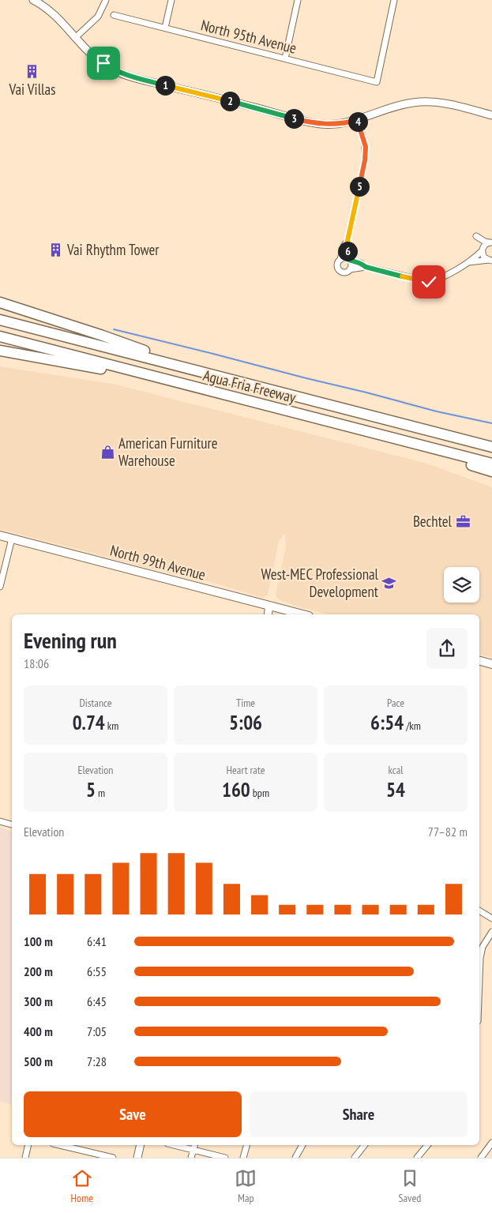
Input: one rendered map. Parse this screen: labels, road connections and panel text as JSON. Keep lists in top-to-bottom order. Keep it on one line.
{"streets":{"highway":["Agua Fria Freeway"],"main road":["North 99th Avenue"],"street":["North 95th Avenue"]},"places":{"building":["Vai Villas","Vai Rhythm Tower"],"shop":["American Furniture Warehouse"],"office":["Bechtel"],"school or university":["West-MEC Professional Development"]},"page":{"pins":["1","2","3","4","5","6"],"heading":["Evening run","18:06"],"stats":[["Distance","0.74 km"],["Time","5:06"],["Pace","6:54 /km"],["Elevation","5 m"],["Heart rate","160 bpm"],["kcal","54"]],"chart":["Elevation","77–82 m"],"list":[{"name":"100 m","note":"6:41"},{"name":"200 m","note":"6:55"},{"name":"300 m","note":"6:45"},{"name":"400 m","note":"7:05"},{"name":"500 m","note":"7:28"}],"buttons":["Save","Share"],"tabs":["Home","Map","Saved"]}}
